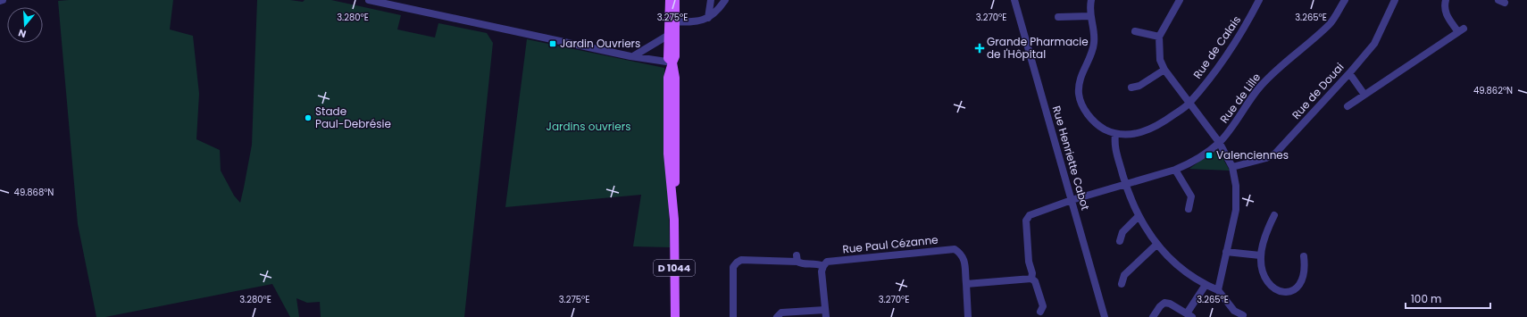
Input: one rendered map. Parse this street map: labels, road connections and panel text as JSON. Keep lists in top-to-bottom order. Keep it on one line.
{"streets":{"main road":["D 1044"],"street":["Rue de Calais","Rue de Douai","Rue de Lille","Rue Henriette Cabot","Rue Paul Cézanne"]},"crossings":[["Rue de Lille","Rue Henriette Cabot"]],"parks":["Jardins ouvriers"],"places":{"transit":["Jardin Ouvriers","Valenciennes"],"health":["Grande Pharmacie de l'Hôpital"],"other":["Stade Paul-Debrésie"]},"scale_bar":"100 m","north":"bottom","coordinates":["3.280°E","3.275°E","3.270°E","3.265°E","49.862°N","49.868°N"]}
